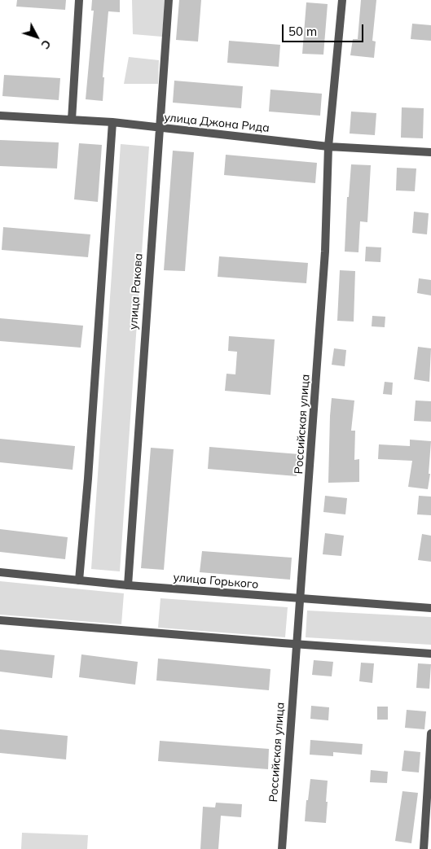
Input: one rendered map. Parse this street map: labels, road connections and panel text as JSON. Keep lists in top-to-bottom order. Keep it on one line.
{"streets":{"street":["улица Джона Рида","улица Ракова","Российская улица","улица Горького"]},"crossings":[["улица Джона Рида","улица Ракова"],["улица Джона Рида","Российская улица"],["улица Ракова","улица Горького"],["Российская улица","улица Горького"]],"scale_bar":"50 m","north":"bottom right"}
